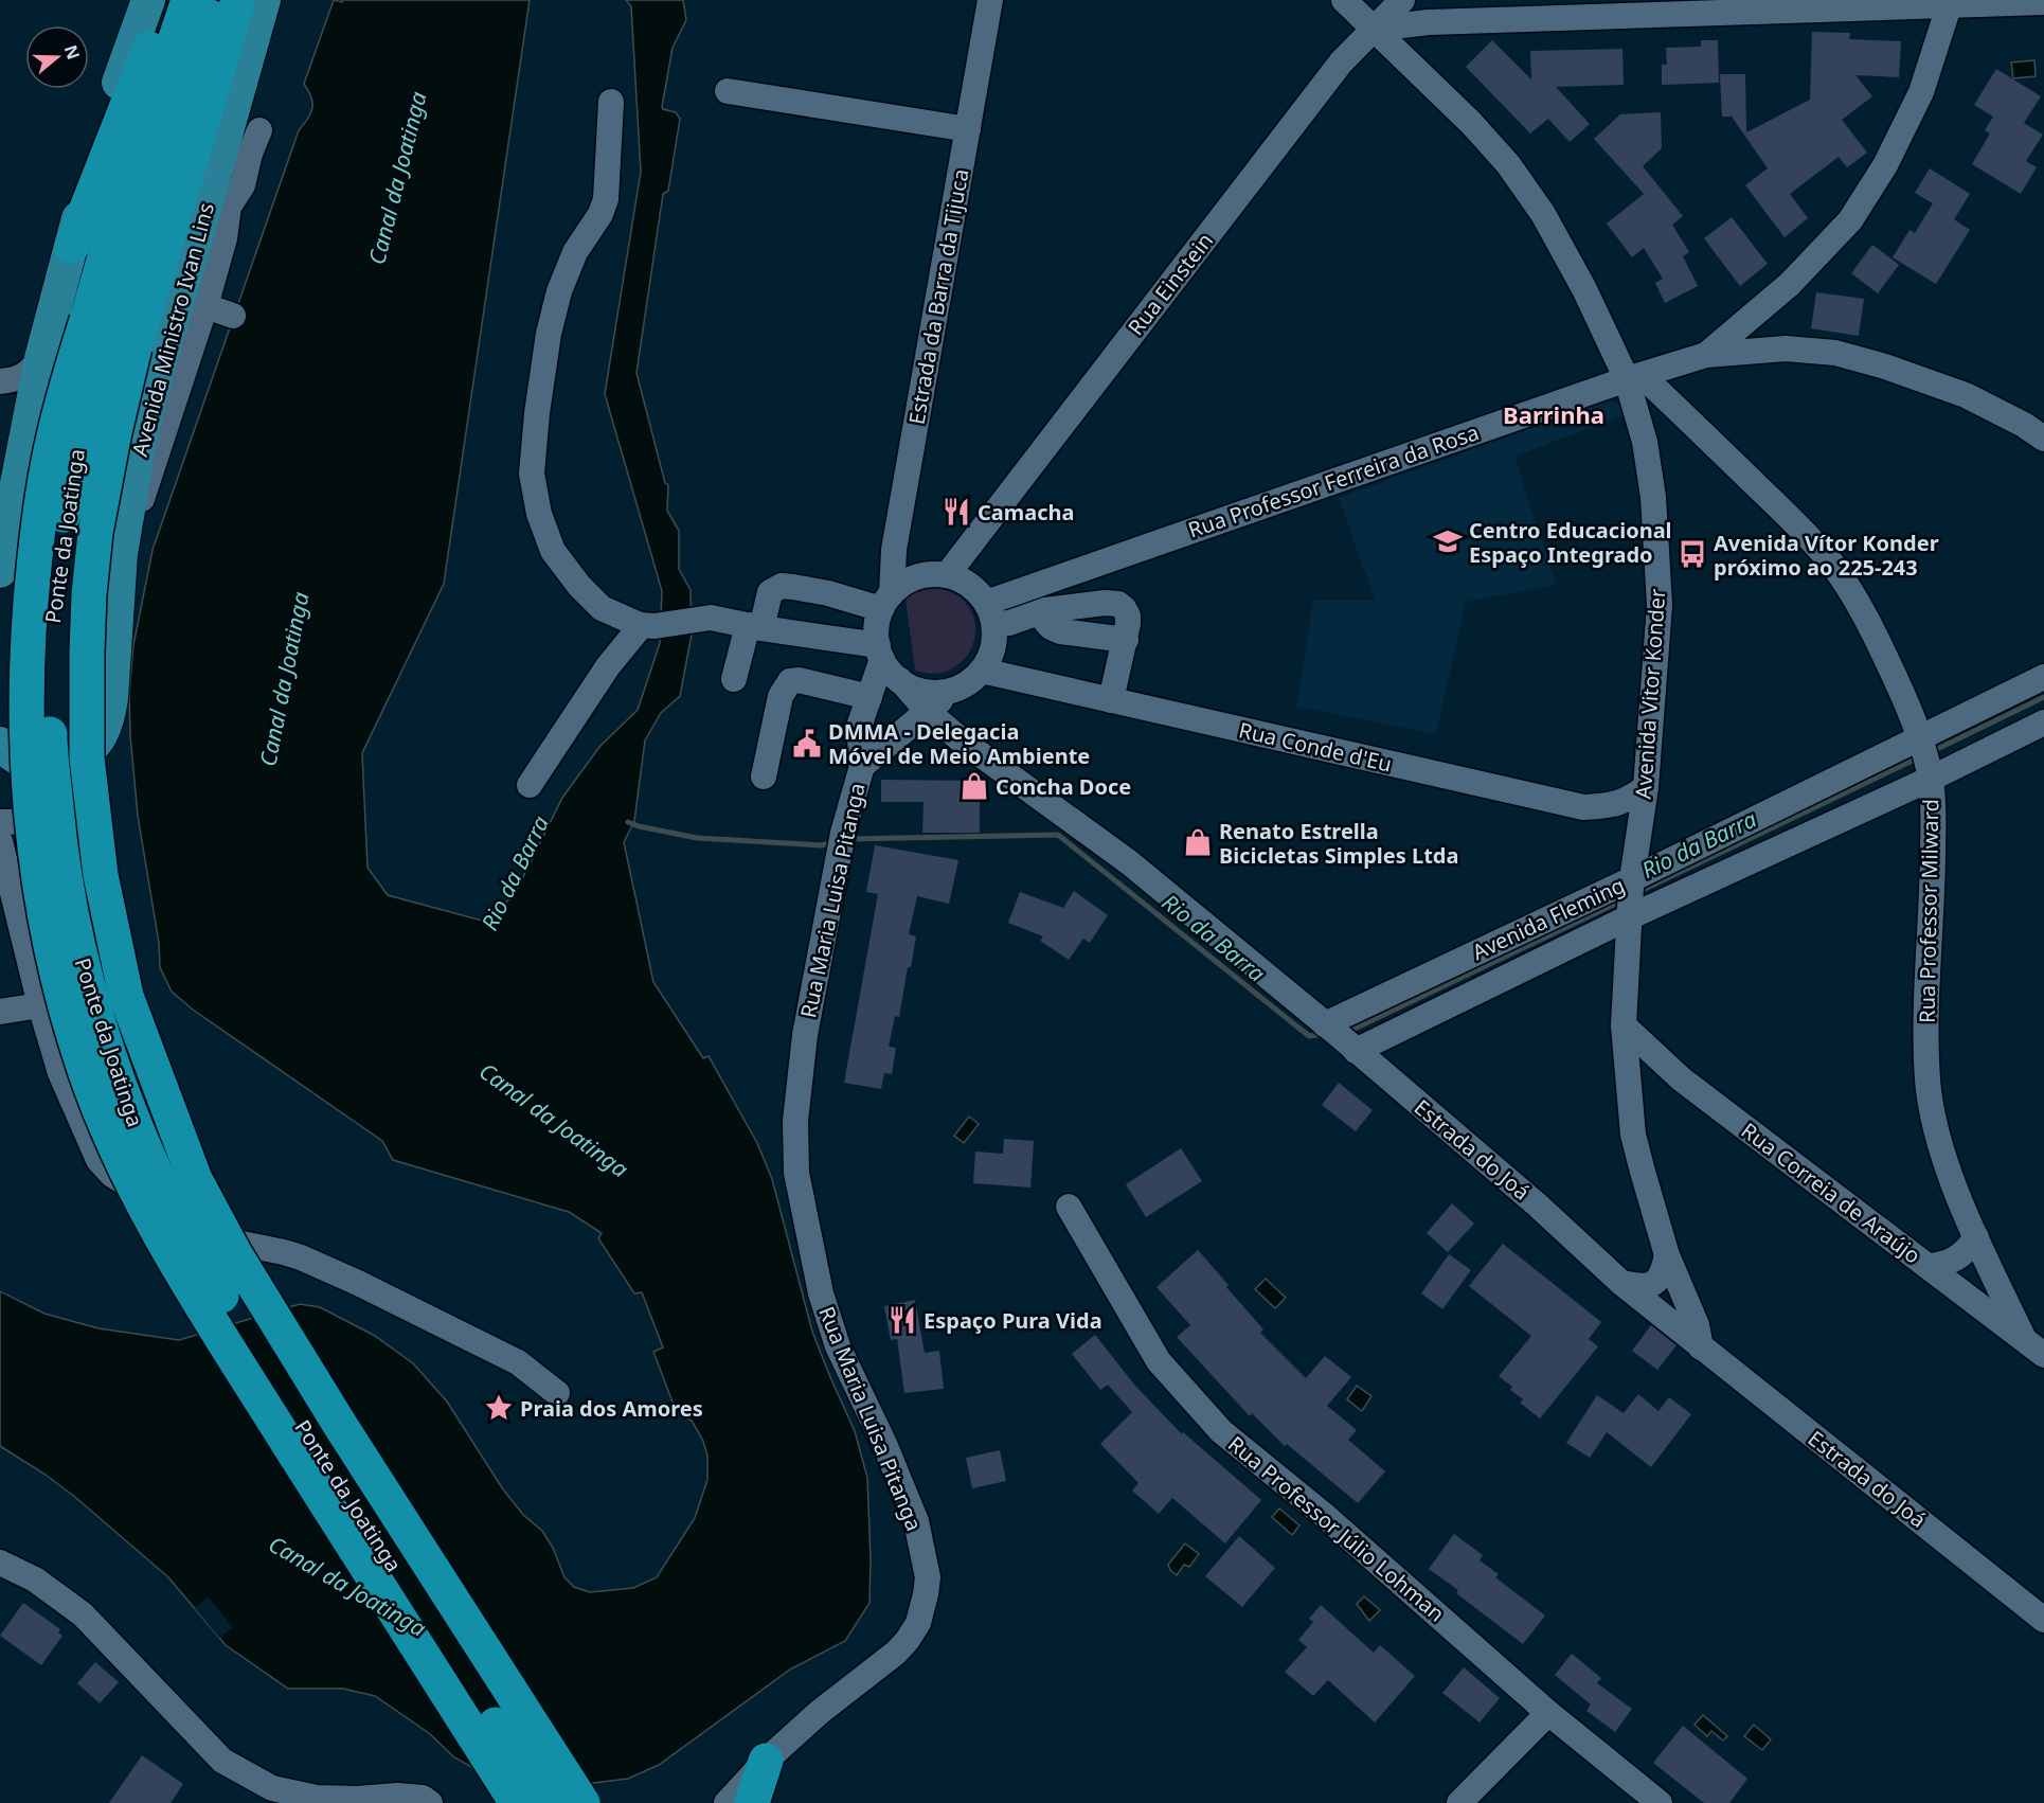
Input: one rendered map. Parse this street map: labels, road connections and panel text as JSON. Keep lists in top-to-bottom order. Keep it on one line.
{"streets":{"highway":["Avenida Ministro Ivan Lins","Ponte da Joatinga"],"street":["Rua Einstein","Estrada da Barra da Tijuca","Rua Professor Ferreira da Rosa","Avenida Vitor Konder","Rua Conde d'Eu","Rua Maria Luisa Pitanga","Rua Professor Milward","Avenida Fleming","Estrada do Joá","Rua Correia de Araújo","Rua Professor Júlio Lohman"]},"crossings":[["Rua Einstein","Estrada da Barra da Tijuca"],["Rua Einstein","Rua Professor Ferreira da Rosa"],["Rua Einstein","Avenida Vitor Konder"],["Rua Einstein","Rua Conde d'Eu"],["Rua Einstein","Rua Maria Luisa Pitanga"],["Rua Einstein","Estrada do Joá"],["Estrada da Barra da Tijuca","Rua Professor Ferreira da Rosa"],["Estrada da Barra da Tijuca","Rua Conde d'Eu"],["Estrada da Barra da Tijuca","Rua Maria Luisa Pitanga"],["Estrada da Barra da Tijuca","Estrada do Joá"],["Avenida Ministro Ivan Lins","Ponte da Joatinga"],["Rua Professor Ferreira da Rosa","Avenida Vitor Konder"],["Rua Professor Ferreira da Rosa","Rua Conde d'Eu"],["Rua Professor Ferreira da Rosa","Rua Maria Luisa Pitanga"],["Rua Professor Ferreira da Rosa","Rua Professor Milward"],["Rua Professor Ferreira da Rosa","Estrada do Joá"],["Avenida Vitor Konder","Rua Conde d'Eu"],["Avenida Vitor Konder","Rua Professor Milward"],["Avenida Vitor Konder","Avenida Fleming"],["Avenida Vitor Konder","Estrada do Joá"],["Avenida Vitor Konder","Rua Correia de Araújo"],["Rua Conde d'Eu","Rua Maria Luisa Pitanga"],["Rua Conde d'Eu","Estrada do Joá"],["Rua Maria Luisa Pitanga","Estrada do Joá"],["Rua Professor Milward","Avenida Fleming"],["Rua Professor Milward","Rua Correia de Araújo"],["Avenida Fleming","Estrada do Joá"]],"districts":["Barrinha"],"water":["Canal da Joatinga","Rio da Barra"],"places":{"restaurant":["Camacha","Espaço Pura Vida"],"school or university":["Centro Educacional Espaço Integrado"],"bus stop":["Avenida Vítor Konder próximo ao 225-243"],"public building":["DMMA - Delegacia Móvel de Meio Ambiente"],"shop":["Concha Doce","Renato Estrella Bicicletas Simples Ltda"],"place":["Praia dos Amores"]},"north":"right"}
